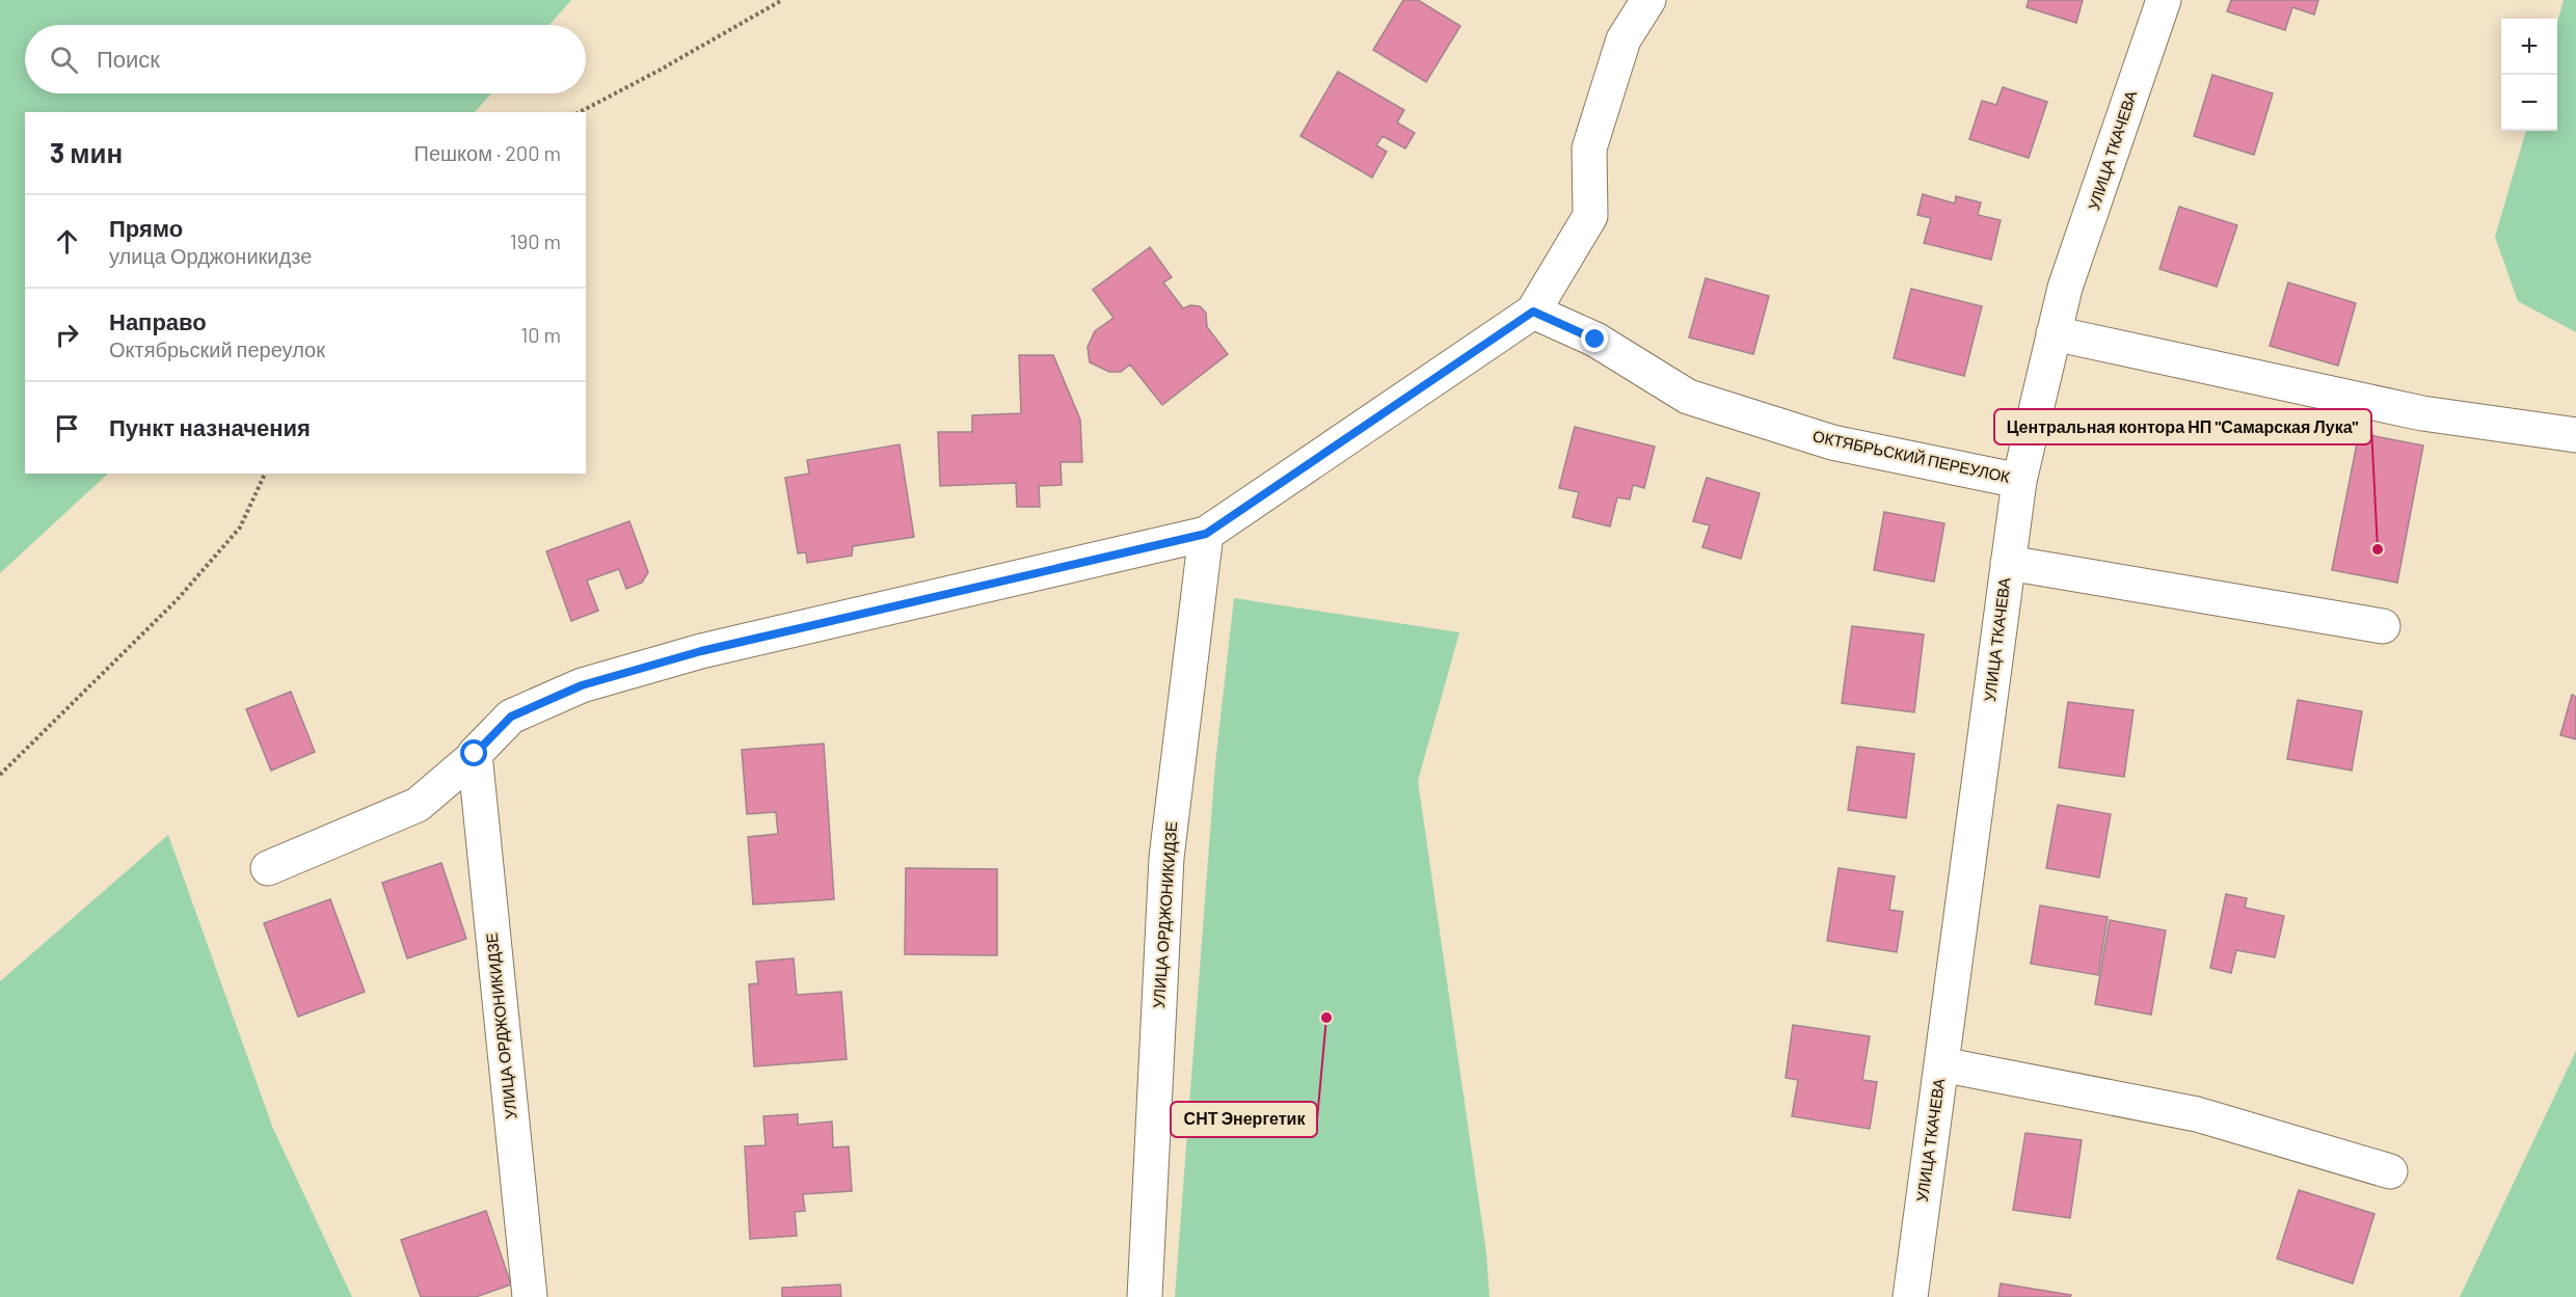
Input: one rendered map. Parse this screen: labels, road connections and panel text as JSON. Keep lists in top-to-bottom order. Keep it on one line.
{"streets":{"street":["УЛИЦА ТКАЧЕВА","ОКТЯБРЬСКИЙ ПЕРЕУЛОК","УЛИЦА ОРДЖОНИКИДЗЕ"]},"crossings":[["УЛИЦА ТКАЧЕВА","ОКТЯБРЬСКИЙ ПЕРЕУЛОК"]],"places":["Центральная контора НП \"Самарская Лука\"","СНТ Энергетик"],"page":{"map_buttons":["+","−"],"search":"Поиск","heading":["3 мин","Пешком · 200 m"],"list":[["Прямо","улица Орджоникидзе","190 m"],["Направо","Октябрьский переулок","10 m"],"Пункт назначения"]}}
